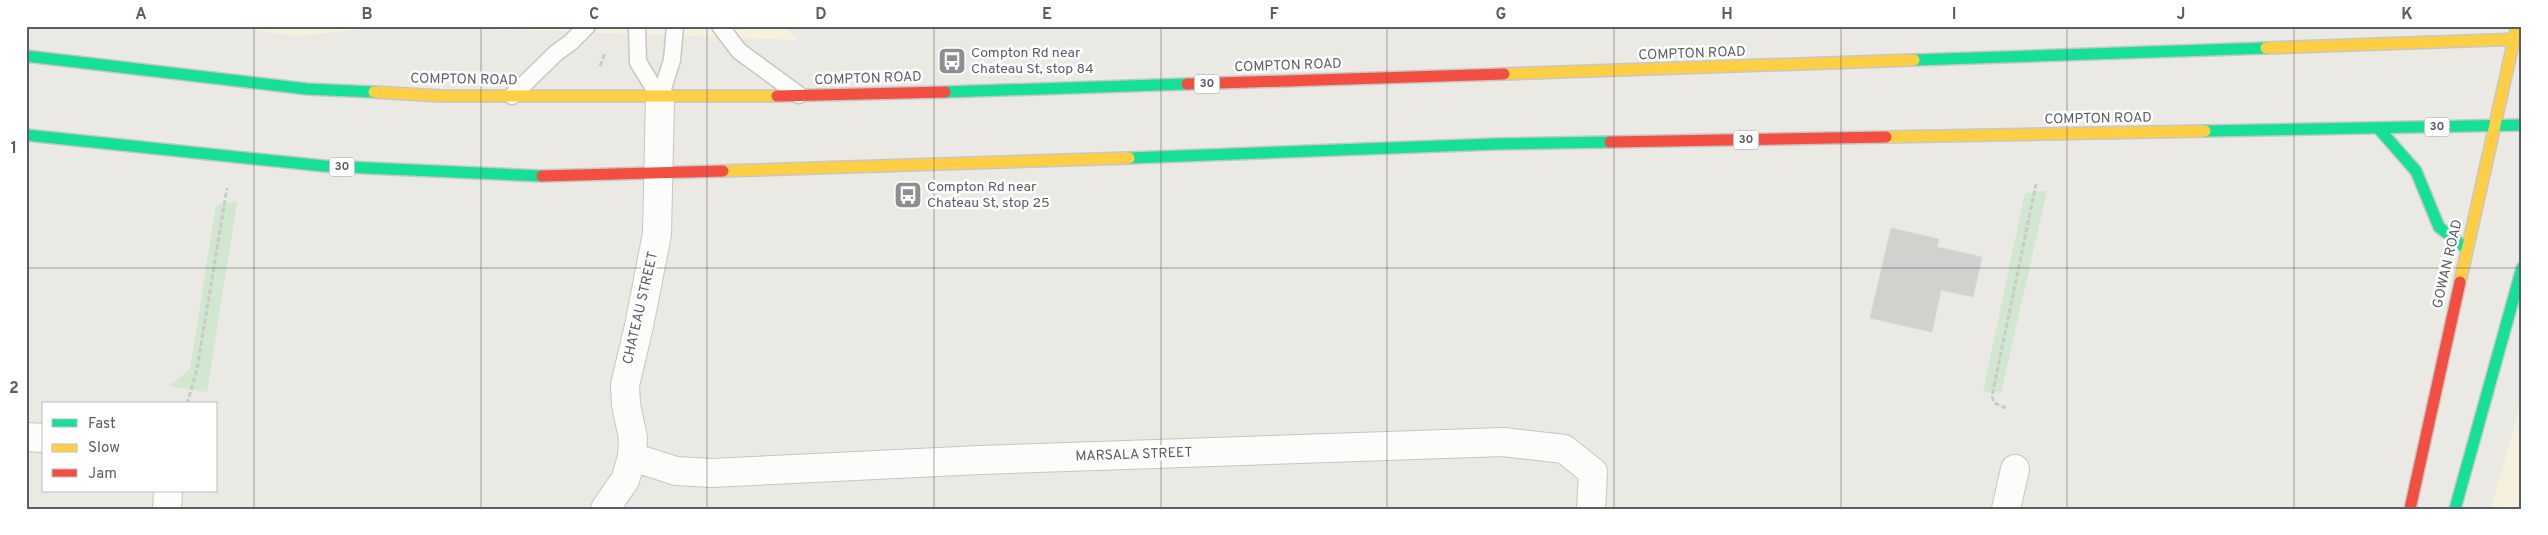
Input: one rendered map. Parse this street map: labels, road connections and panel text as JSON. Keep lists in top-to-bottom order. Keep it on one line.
{"streets":{"main road":["COMPTON ROAD","30","GOWAN ROAD"],"street":["CHATEAU STREET","MARSALA STREET"]},"crossings":[["COMPTON ROAD","GOWAN ROAD"],["COMPTON ROAD","CHATEAU STREET"],["CHATEAU STREET","MARSALA STREET"]],"places":{"bus stop":["Compton Rd near Chateau St, stop 84","Compton Rd near Chateau St, stop 25"]},"legend":["Fast","Slow","Jam"],"grid":{"columns":["A","B","C","D","E","F","G","H","I","J","K"],"rows":["1","2"]}}
